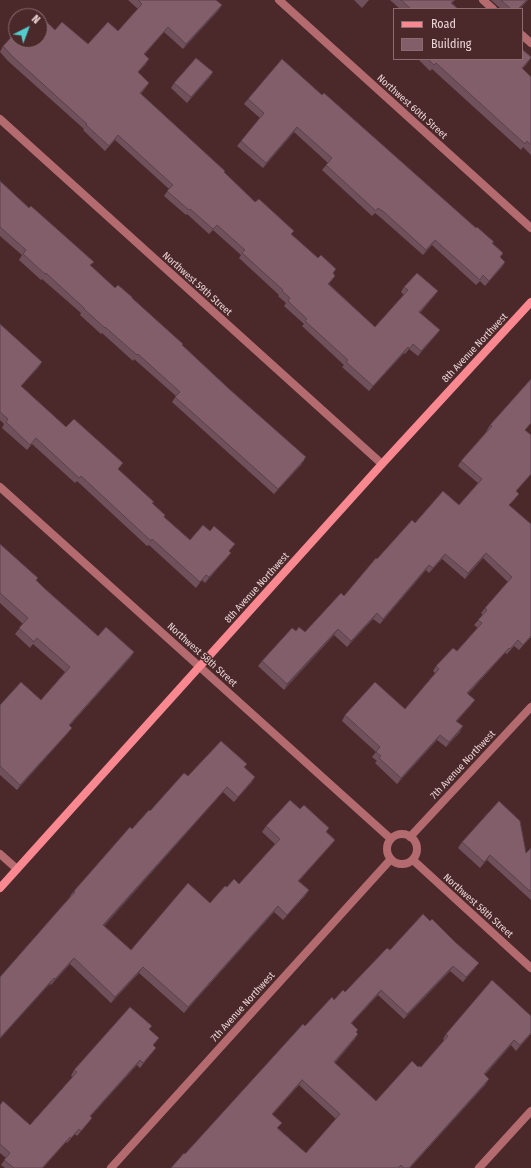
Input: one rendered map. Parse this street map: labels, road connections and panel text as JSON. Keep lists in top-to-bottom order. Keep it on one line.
{"streets":{"main road":["8th Avenue Northwest"],"street":["Northwest 60th Street","Northwest 59th Street","Northwest 58th Street","7th Avenue Northwest"]},"crossings":[["Northwest 59th Street","8th Avenue Northwest"],["8th Avenue Northwest","Northwest 58th Street"],["Northwest 58th Street","7th Avenue Northwest"]],"legend":["Road","Building"],"north":"top right"}
